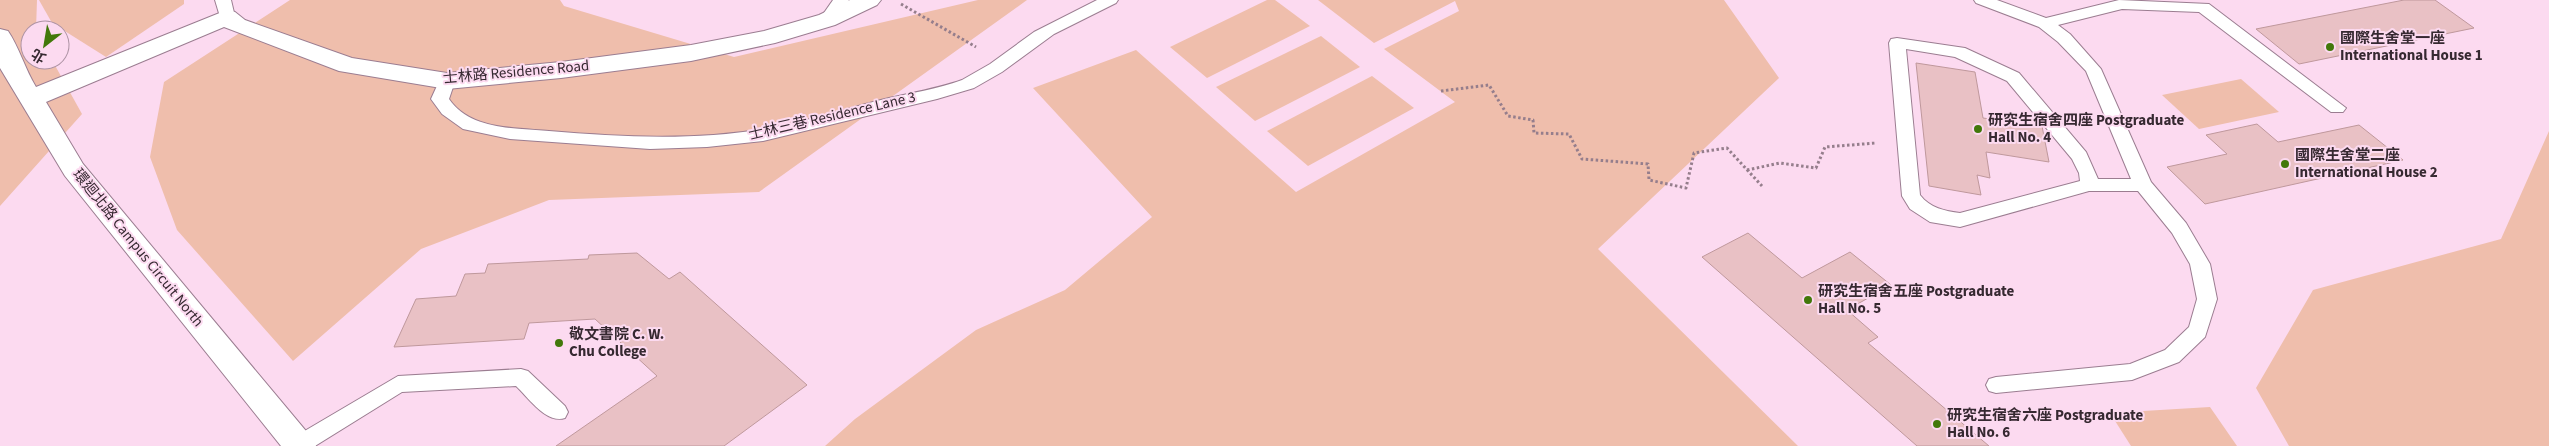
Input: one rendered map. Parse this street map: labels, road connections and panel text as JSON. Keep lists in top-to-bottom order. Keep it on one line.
{"streets":{"street":["士林路 Residence Road","環迴北路 Campus Circuit North"],"lane":["士林三巷 Residence Lane 3"]},"crossings":[["士林路 Residence Road","士林三巷 Residence Lane 3"],["士林路 Residence Road","環迴北路 Campus Circuit North"]],"places":["國際生舍堂一座 International House 1","研究生宿舍四座 Postgraduate Hall No. 4","國際生舍堂二座 International House 2","研究生宿舍五座 Postgraduate Hall No. 5","敬文書院 C. W. Chu College","研究生宿舍六座 Postgraduate Hall No. 6"],"north":"bottom left"}
